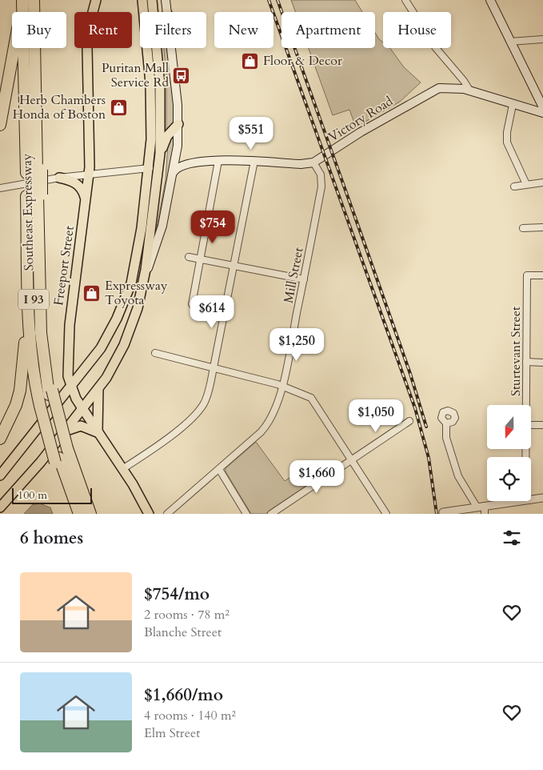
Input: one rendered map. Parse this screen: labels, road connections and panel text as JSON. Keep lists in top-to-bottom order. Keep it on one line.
{"streets":{"highway":["Southeast Expressway","I 93"],"main road":["Victory Road","Freeport Street"],"street":["Mill Street","Sturtevant Street"]},"crossings":[["Victory Road","Mill Street"],["Southeast Expressway","I 93"]],"places":{"shop":["Floor & Decor","Herb Chambers Honda of Boston","Expressway Toyota"],"bus stop":["Puritan Mall Service Rd"]},"scale_bar":"100 m","north":"bottom","page":{"chip":["Buy","Rent","Filters","New","Apartment","House"],"price":["$551","$754","$614","$1,250","$1,050","$1,660"],"scale":"100 m","heading":"6 homes","list":[{"name":"$754/mo","note":"2 rooms · 78 m² · Blanche Street"},{"name":"$1,660/mo","note":"4 rooms · 140 m² · Elm Street"}]}}
